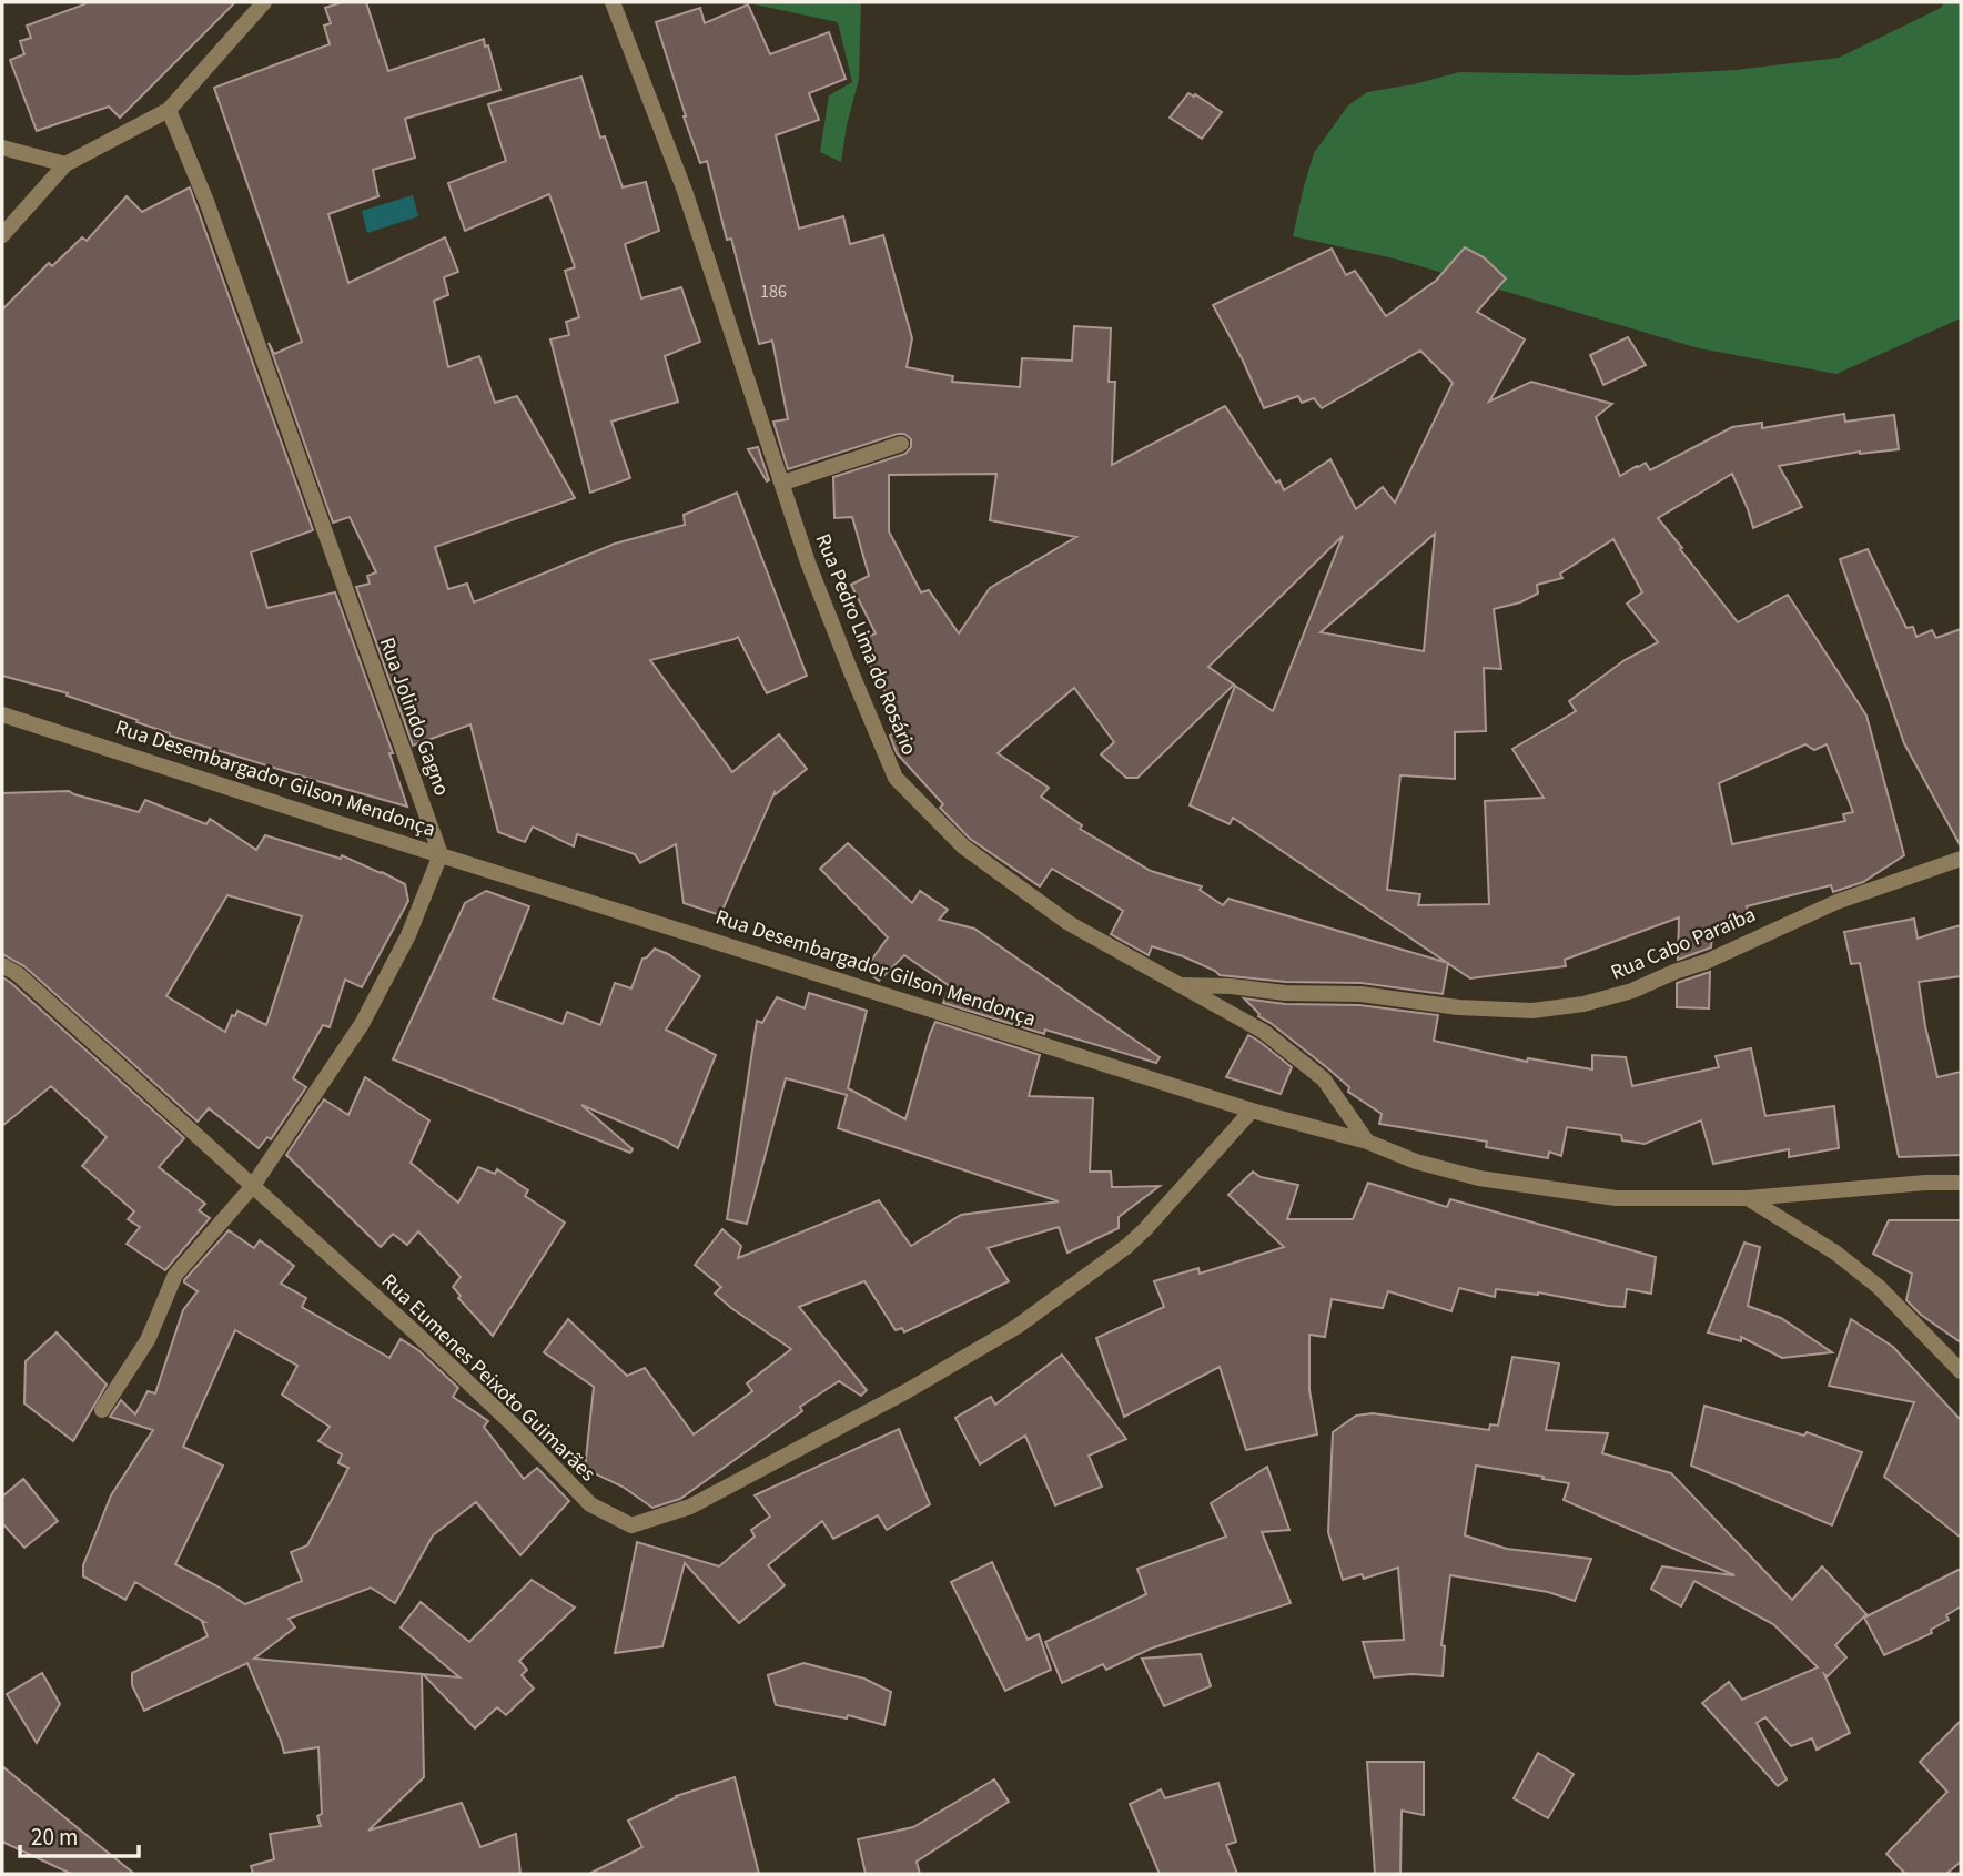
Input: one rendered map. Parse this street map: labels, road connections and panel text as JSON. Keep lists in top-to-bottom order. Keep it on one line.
{"streets":{"street":["Rua Pedro Lima do Rosário","Rua Jolindo Gagno","Rua Desembargador Gilson Mendonça","Rua Cabo Paraíba","Rua Eumenes Peixoto Guimarães"]},"crossings":[["Rua Pedro Lima do Rosário","Rua Desembargador Gilson Mendonça"],["Rua Pedro Lima do Rosário","Rua Cabo Paraíba"],["Rua Jolindo Gagno","Rua Desembargador Gilson Mendonça"],["Rua Desembargador Gilson Mendonça","Rua Eumenes Peixoto Guimarães"]],"house_numbers":["186"],"scale_bar":"20 m"}
